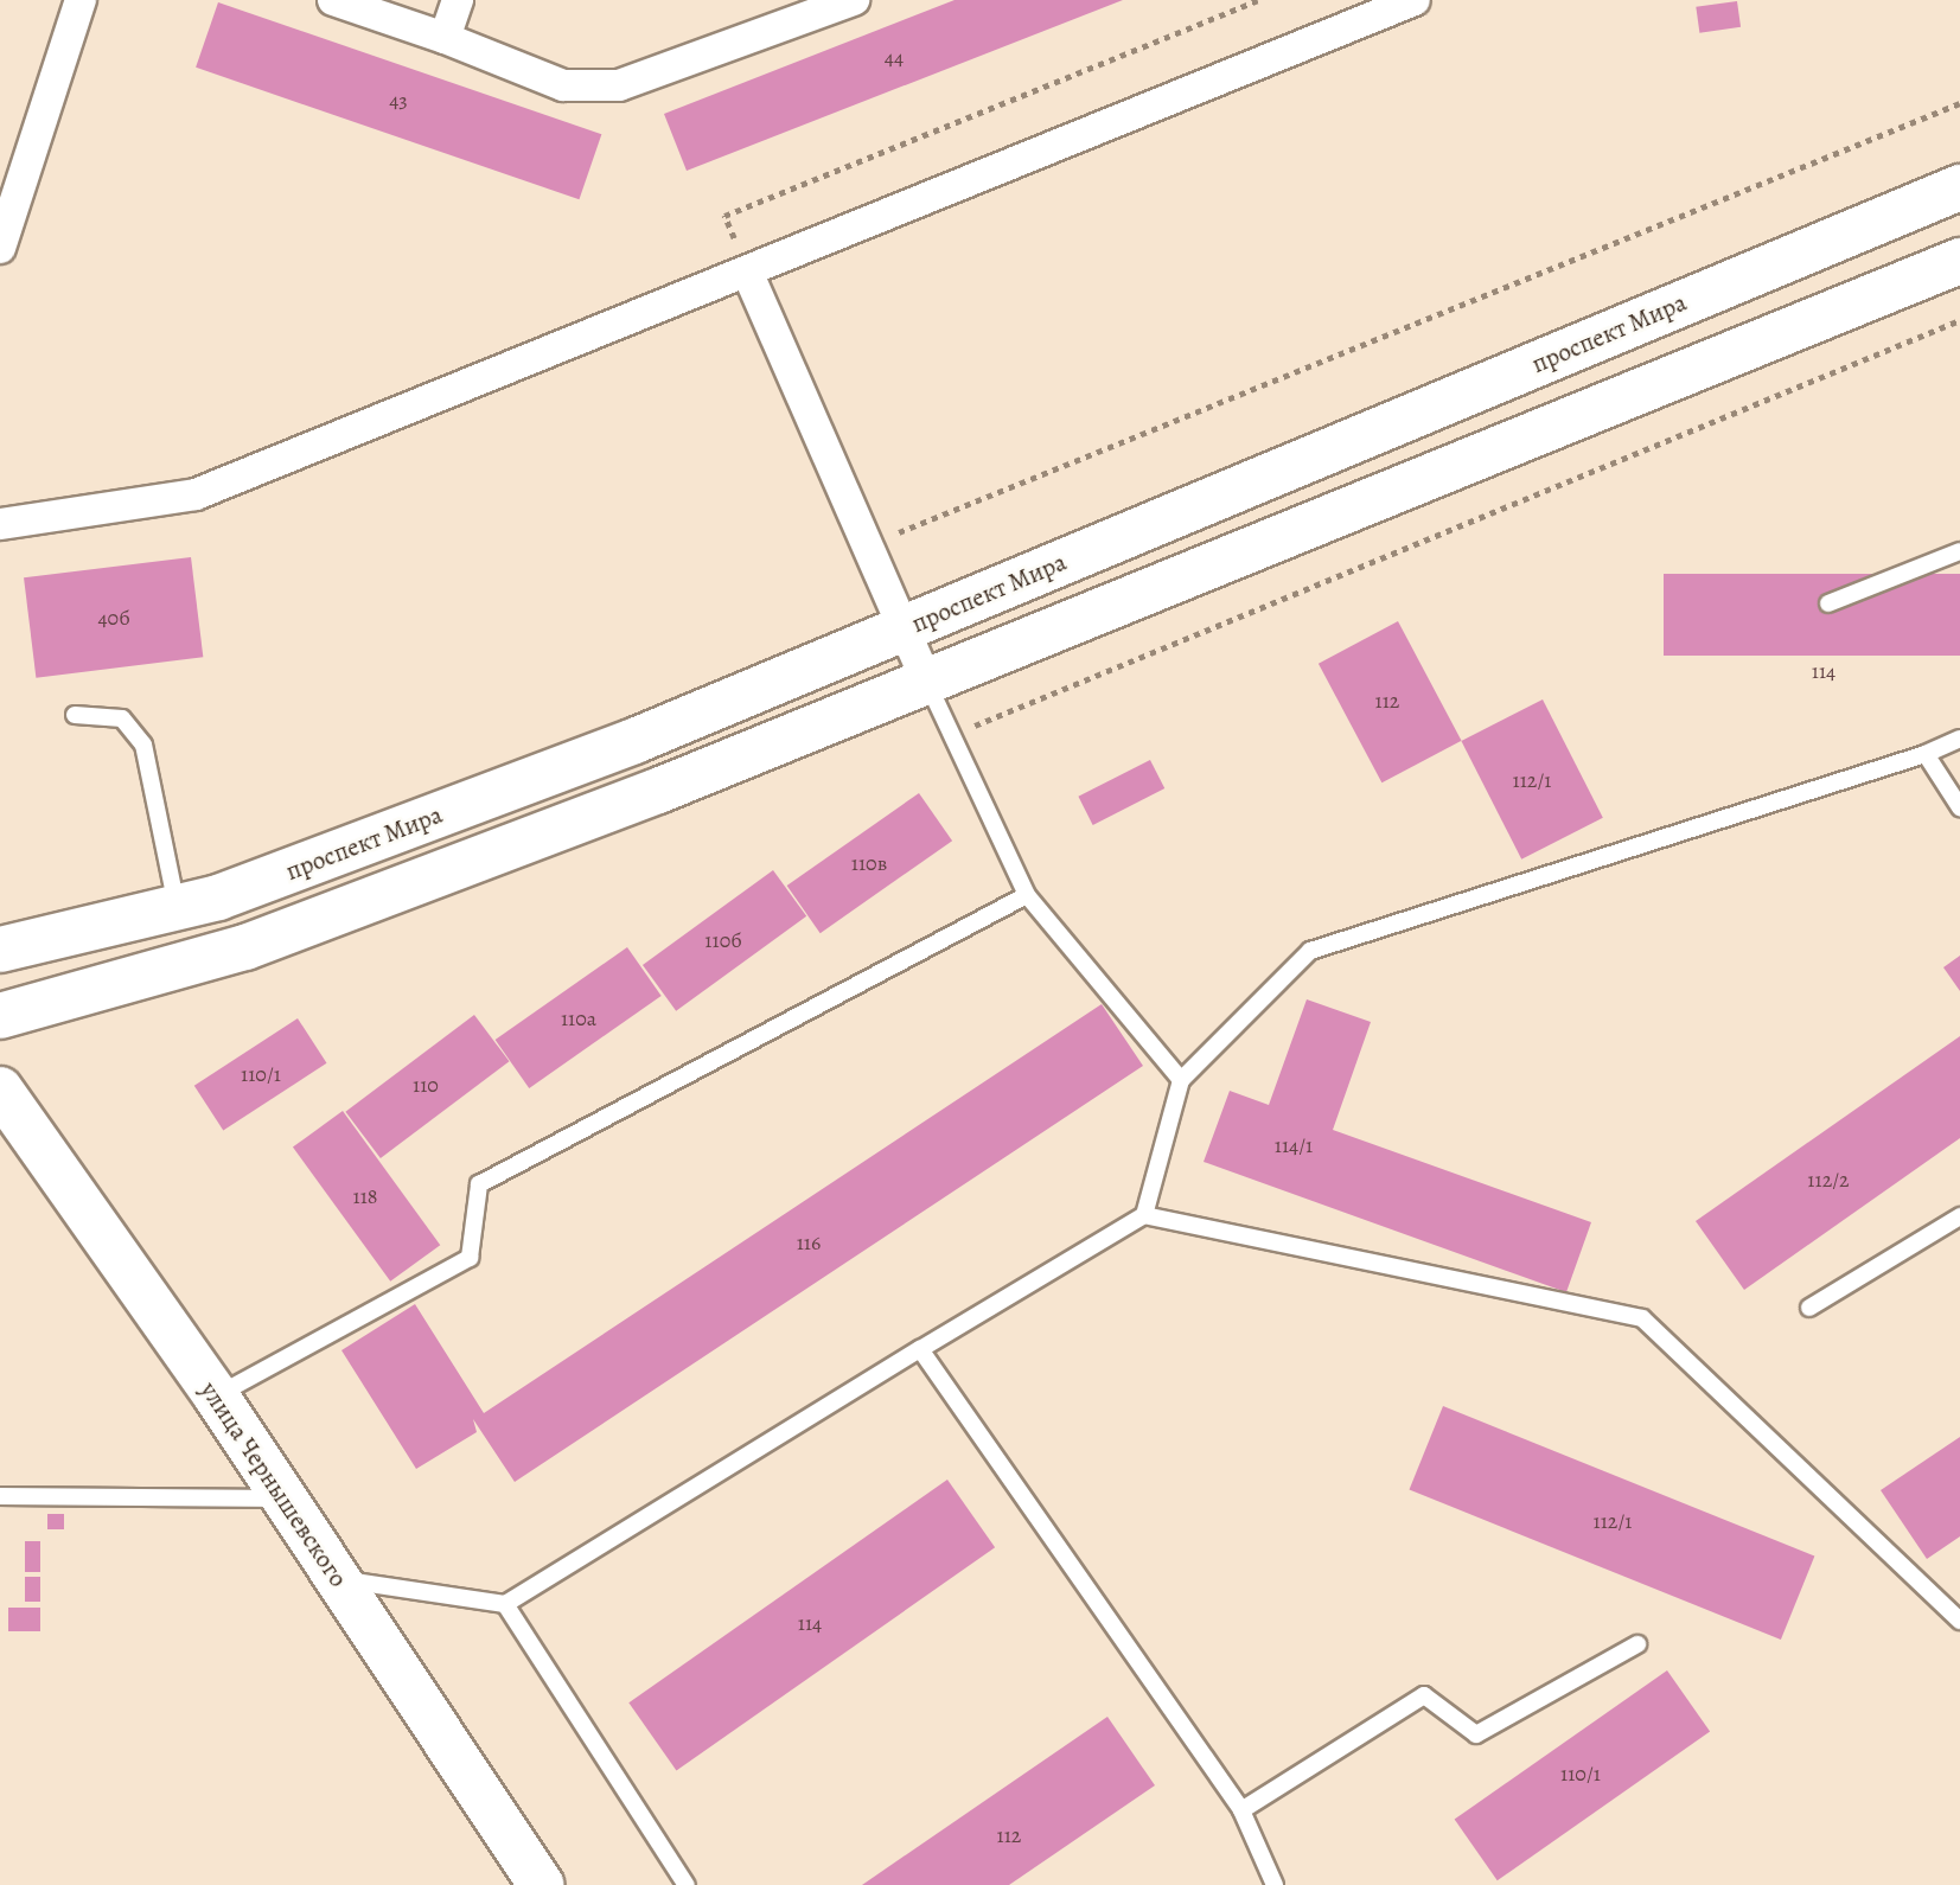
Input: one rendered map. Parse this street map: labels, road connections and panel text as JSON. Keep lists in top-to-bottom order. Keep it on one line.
{"streets":{"main road":["проспект Мира","улица Чернышевского"]},"house_numbers":["44","43","40б","114","112","112/1","110в","110б","110а","110/1","110","114/1","112/2","118","116","112/1","114","110/1","112"]}
